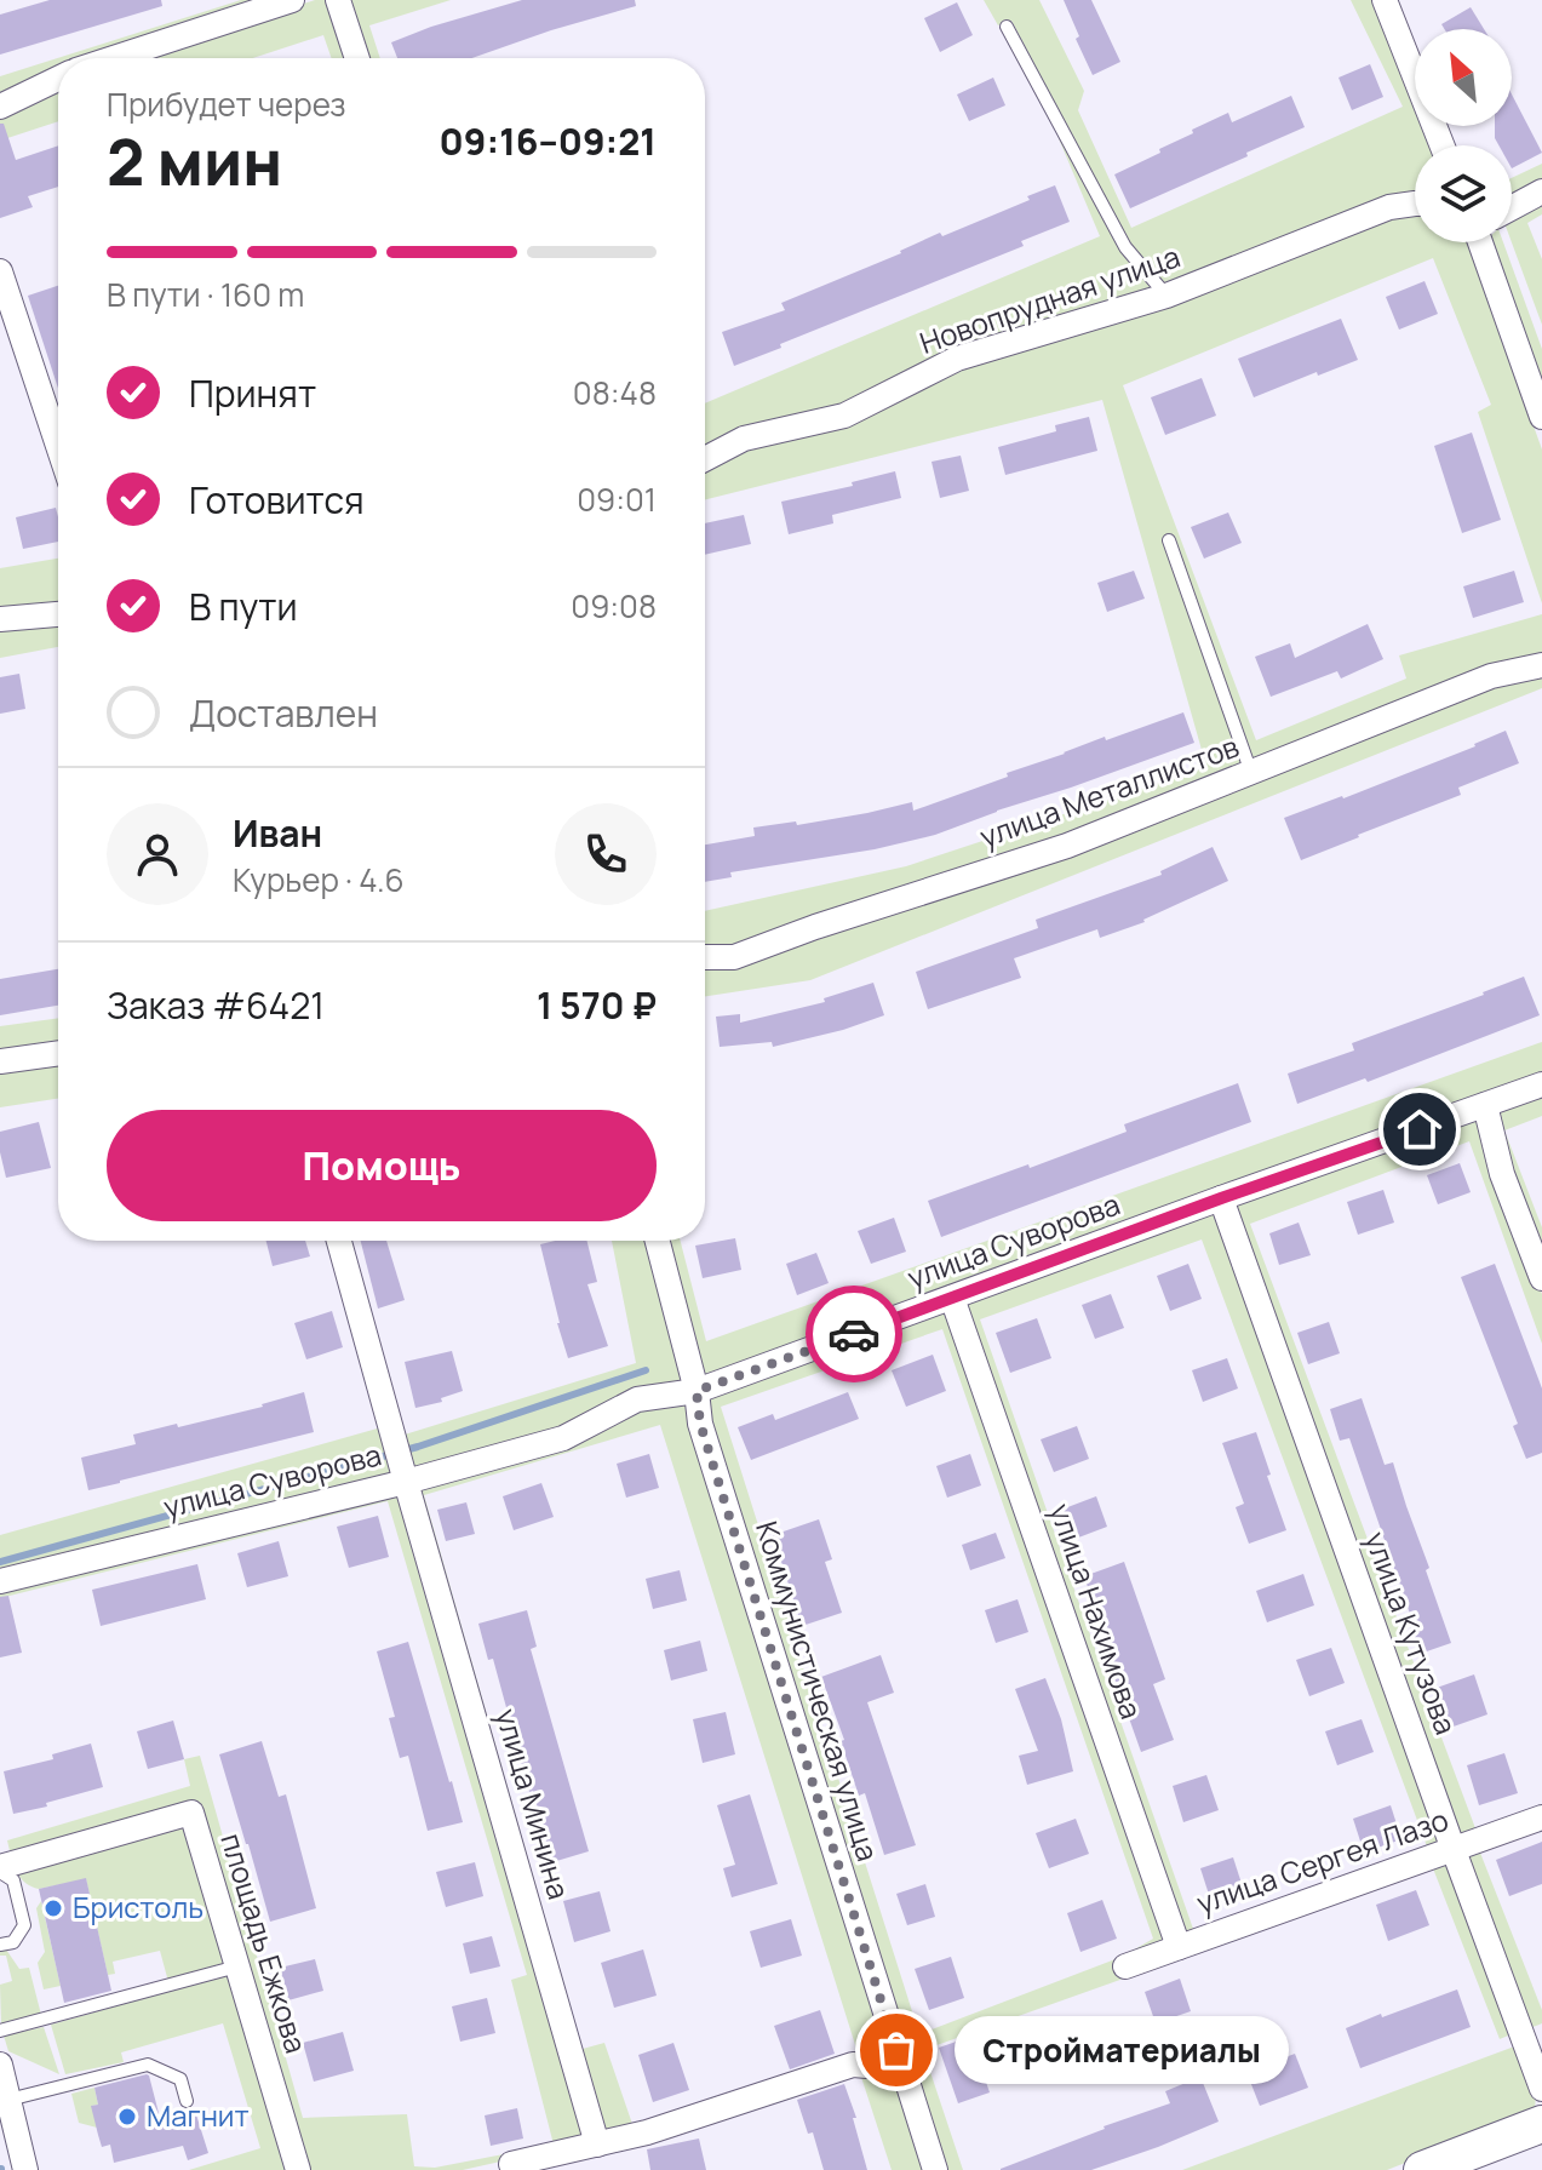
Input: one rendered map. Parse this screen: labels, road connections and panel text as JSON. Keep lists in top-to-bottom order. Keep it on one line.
{"streets":{"street":["Новопрудная улица","улица Металлистов","улица Суворова","улица Нахимова","улица Кутузова","Коммунистическая улица","улица Минина","улица Сергея Лазо","площадь Ежкова"]},"crossings":[["улица Суворова","улица Нахимова"],["улица Суворова","улица Кутузова"],["улица Суворова","Коммунистическая улица"],["улица Суворова","улица Минина"],["улица Нахимова","улица Сергея Лазо"],["улица Кутузова","улица Сергея Лазо"]],"places":["Бристоль","Стройматериалы","Магнит"],"north":"top left","page":{"heading":["2 мин","Прибудет через","09:16–09:21"],"panel":["Иван","Курьер · 4.6","Заказ #6421","1 570 ₽"],"bar":"В пути · 160 m","list":[["Принят","08:48"],["Готовится","09:01"],["В пути","09:08"],"Доставлен"],"buttons":"Помощь","bubble":"Стройматериалы"}}
